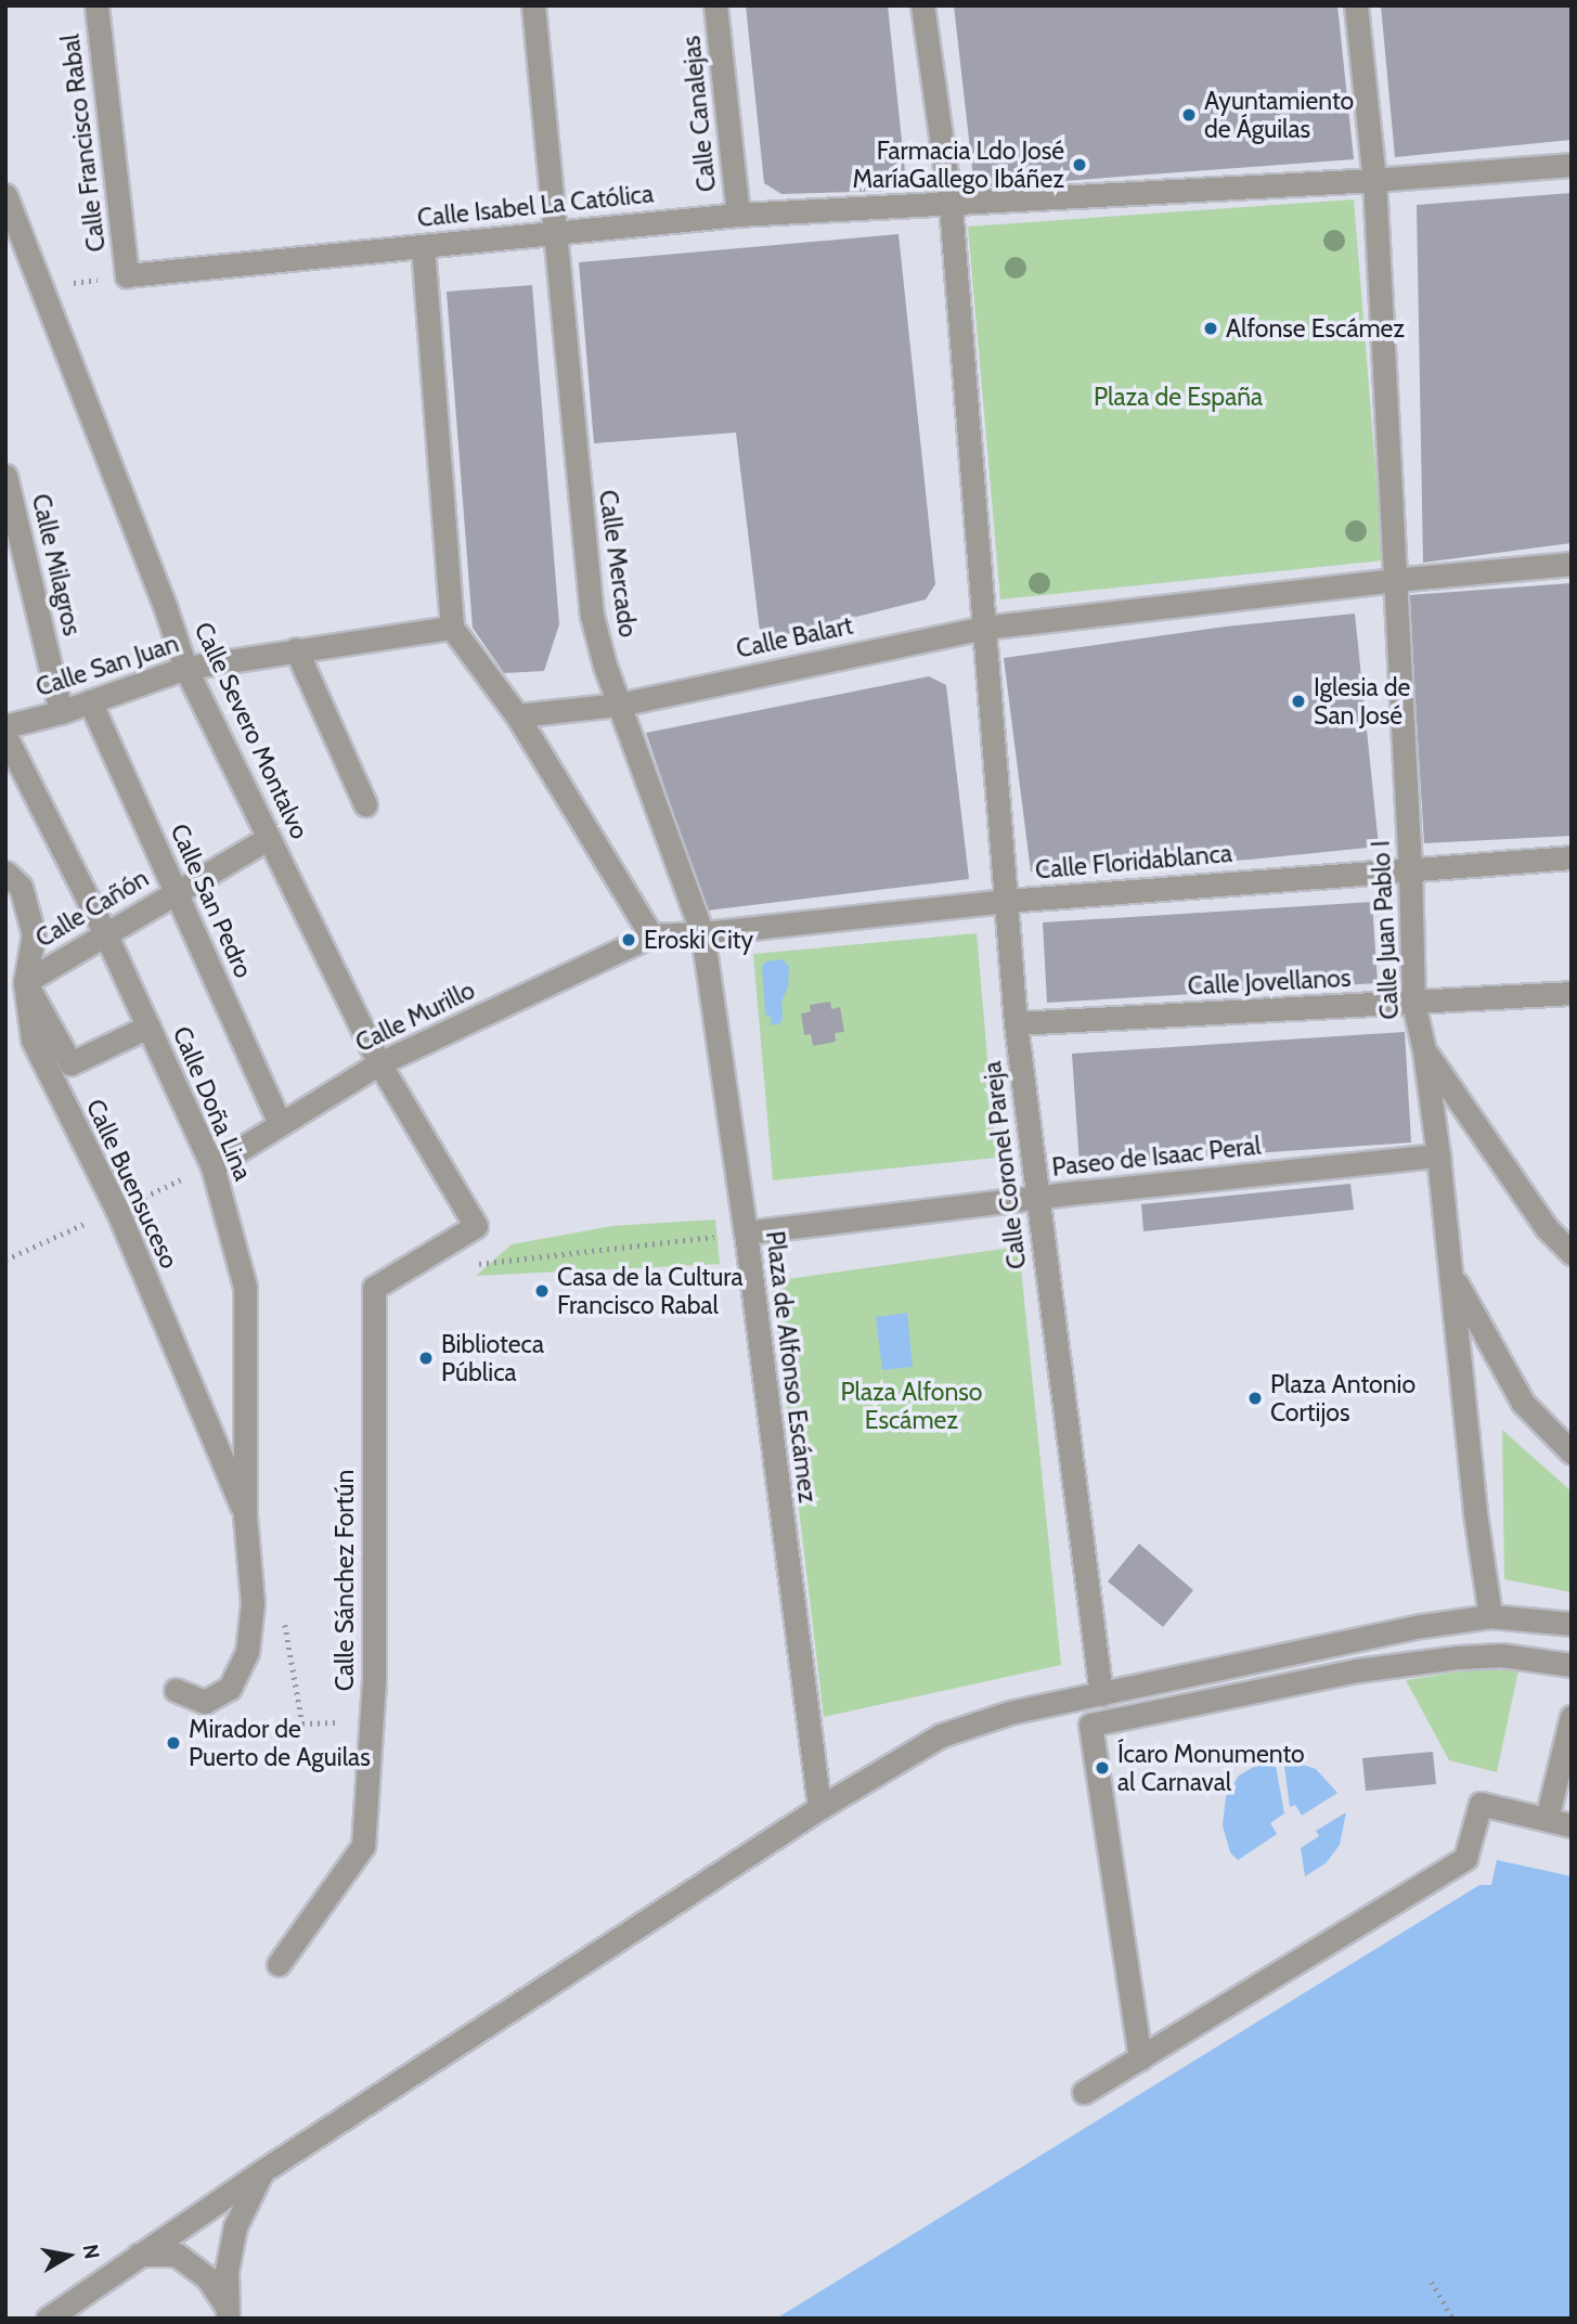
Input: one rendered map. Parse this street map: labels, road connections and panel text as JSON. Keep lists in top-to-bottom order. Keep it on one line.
{"streets":{"street":["Calle Canalejas","Calle Francisco Rabal","Calle Isabel La Católica","Calle Mercado","Calle Milagros","Calle Balart","Calle San Juan","Calle Severo Montalvo","Calle Floridablanca","Calle San Pedro","Calle Cañón","Calle Juan Pablo I","Calle Jovellanos","Calle Murillo","Calle Doña Lina","Paseo de Isaac Peral","Calle Coronel Pareja","Calle Buensuceso","Plaza de Alfonso Escámez","Calle Sánchez Fortún"]},"crossings":[["Calle Canalejas","Calle Isabel La Católica"],["Calle Francisco Rabal","Calle Isabel La Católica"],["Calle Isabel La Católica","Calle Mercado"],["Calle Mercado","Calle Balart"],["Calle Mercado","Calle Floridablanca"],["Calle Mercado","Plaza de Alfonso Escámez"],["Calle Milagros","Calle San Juan"],["Calle Balart","Calle Juan Pablo I"],["Calle Balart","Calle Coronel Pareja"],["Calle San Juan","Calle Severo Montalvo"],["Calle San Juan","Calle San Pedro"],["Calle Severo Montalvo","Calle Cañón"],["Calle Severo Montalvo","Calle Murillo"],["Calle Severo Montalvo","Calle Sánchez Fortún"],["Calle Floridablanca","Calle Juan Pablo I"],["Calle Floridablanca","Calle Murillo"],["Calle Floridablanca","Calle Coronel Pareja"],["Calle Floridablanca","Plaza de Alfonso Escámez"],["Calle San Pedro","Calle Cañón"],["Calle San Pedro","Calle Murillo"],["Calle Cañón","Calle Doña Lina"],["Calle Cañón","Calle Buensuceso"],["Calle Juan Pablo I","Calle Jovellanos"],["Calle Juan Pablo I","Paseo de Isaac Peral"],["Calle Jovellanos","Calle Coronel Pareja"],["Calle Murillo","Calle Doña Lina"],["Calle Doña Lina","Calle Buensuceso"],["Paseo de Isaac Peral","Calle Coronel Pareja"],["Paseo de Isaac Peral","Plaza de Alfonso Escámez"]],"parks":["Plaza de España","Plaza Alfonso Escámez"],"places":["Ayuntamiento de Águilas","Farmacia Ldo José MaríaGallego Ibáñez","Alfonse Escámez","Iglesia de San José","Eroski City","Casa de la Cultura Francisco Rabal","Biblioteca Pública","Plaza Antonio Cortijos","Mirador de Puerto de Aguilas","Ícaro Monumento al Carnaval"],"north":"right"}
